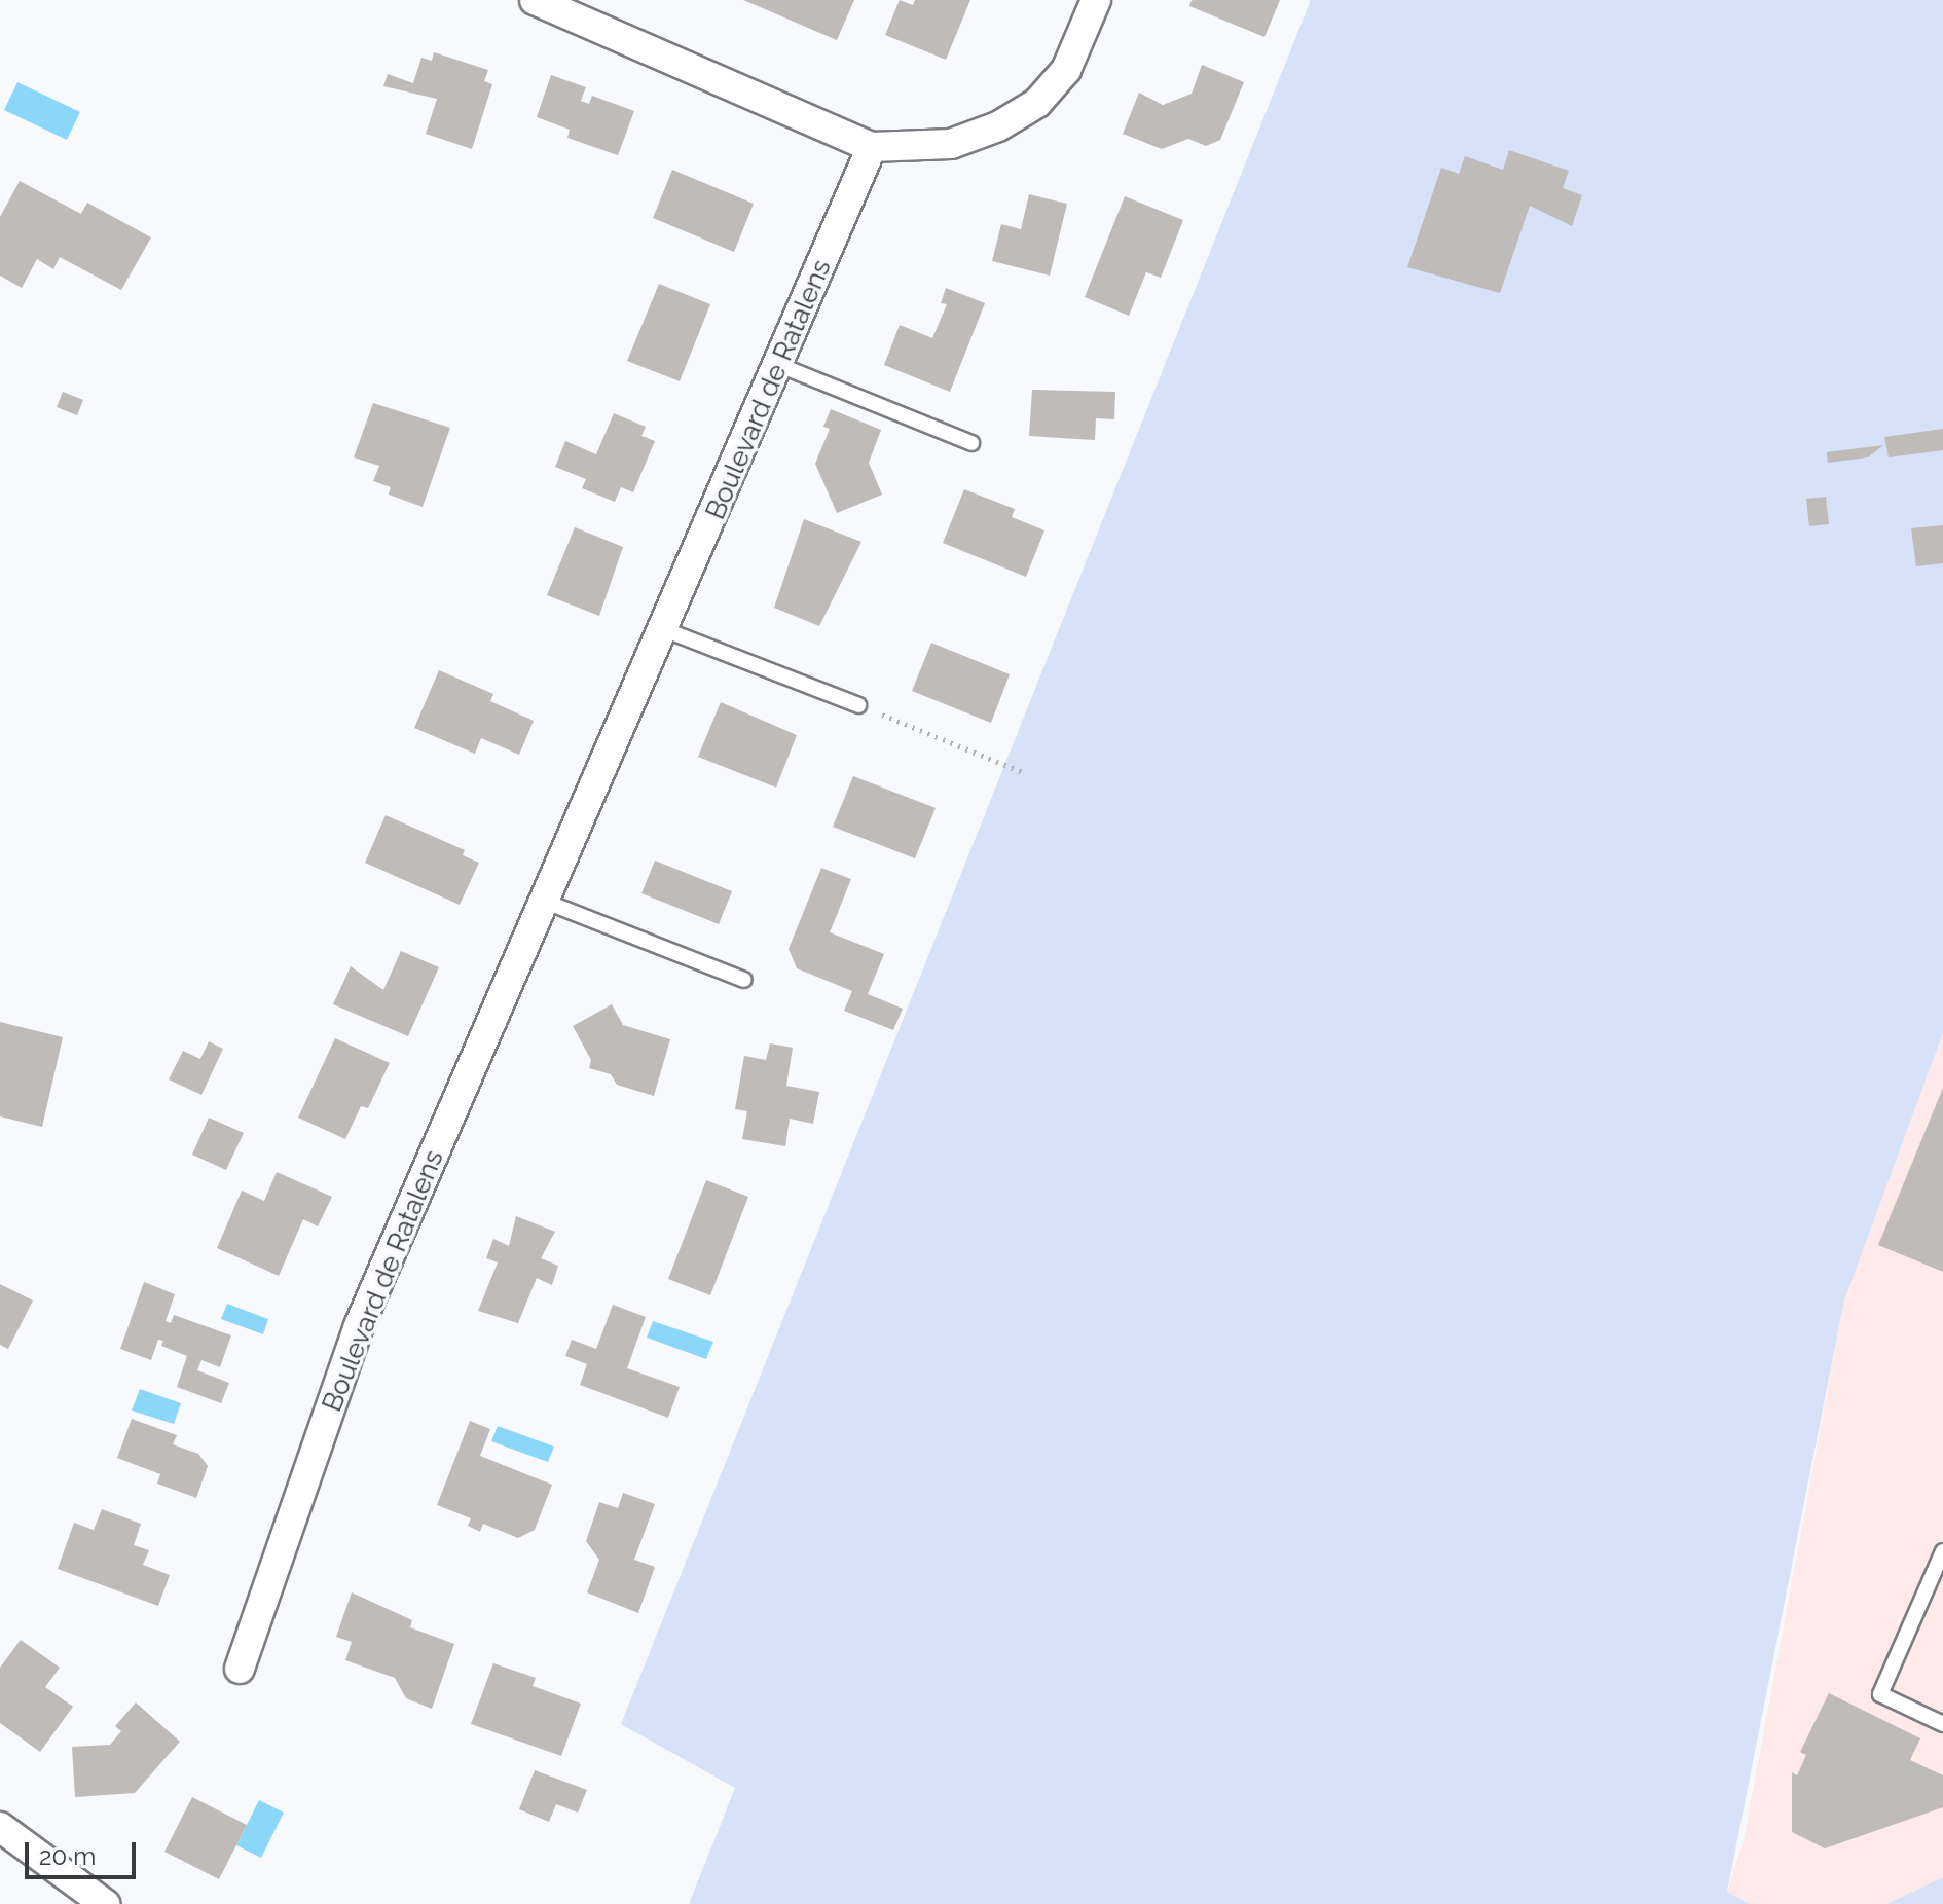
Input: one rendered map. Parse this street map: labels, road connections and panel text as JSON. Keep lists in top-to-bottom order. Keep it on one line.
{"streets":{"street":["Boulevard de Ratalens"]},"scale_bar":"20 m"}
